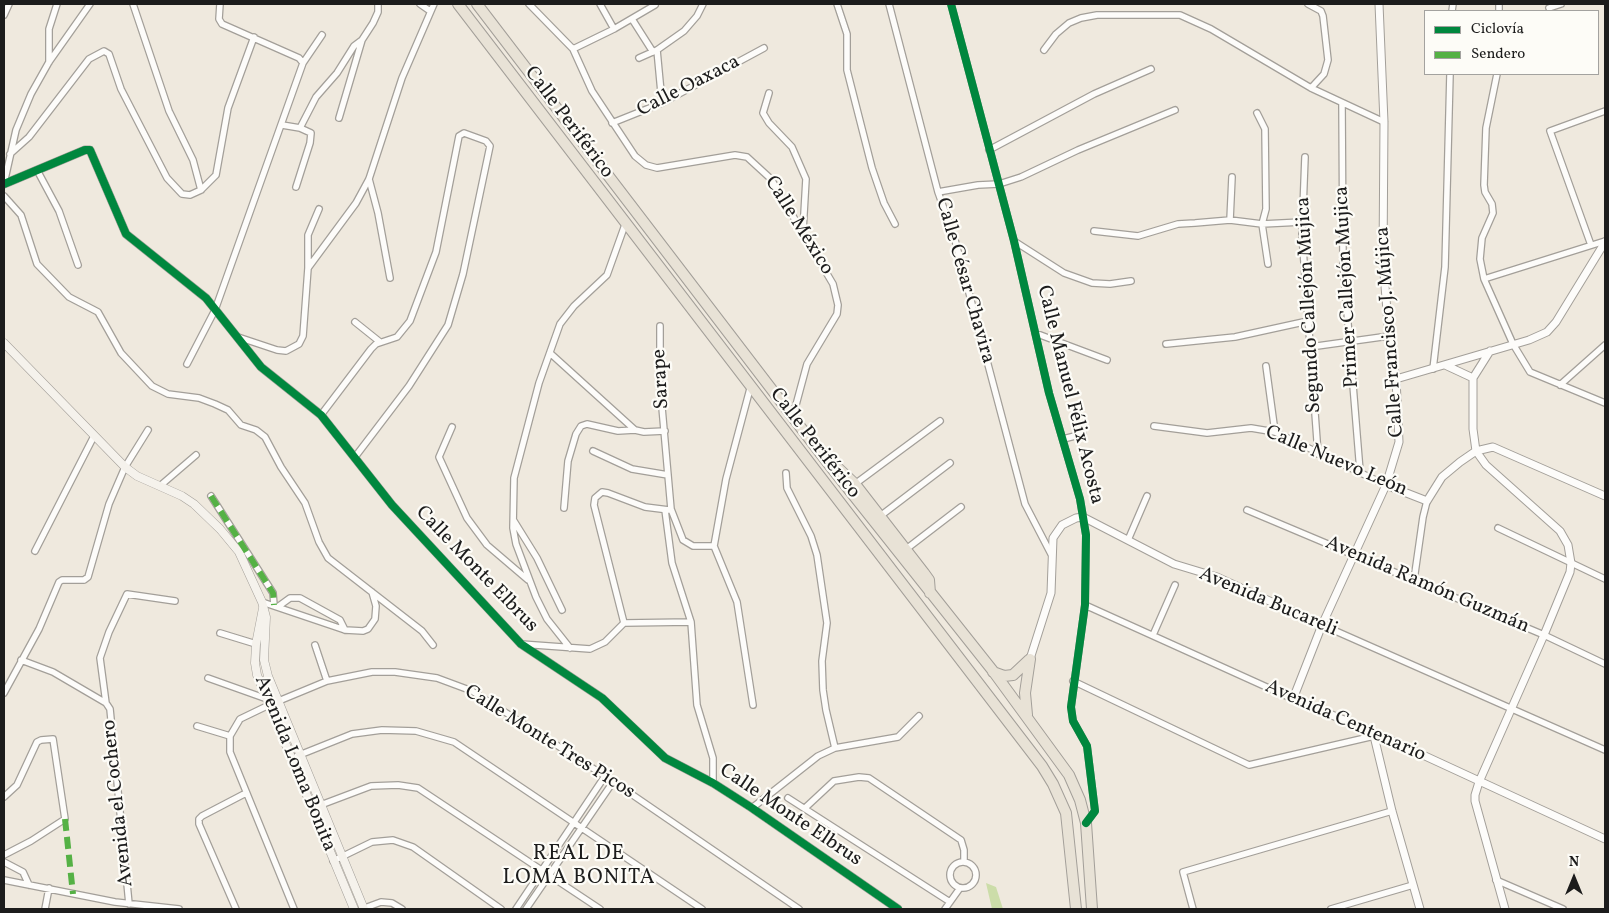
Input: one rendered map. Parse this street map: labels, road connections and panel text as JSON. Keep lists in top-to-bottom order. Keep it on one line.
{"streets":{"highway":["Calle Periférico"],"main road":["Avenida Loma Bonita"],"street":["Calle Oaxaca","Calle México","Calle César Chavira","Primer Callejón Mujica","Segundo Callejón Mujica","Calle Francisco J. Mújica","Sarape","Calle Manuel Félix Acosta","Calle Nuevo León","Calle Monte Elbrus","Avenida Ramón Guzmán","Avenida Bucareli","Avenida Centenario","Calle Monte Tres Picos","Avenida el Cochero"]},"crossings":[["Calle Oaxaca","Calle México"],["Calle Periférico","Calle México"],["Calle Periférico","Calle Manuel Félix Acosta"],["Primer Callejón Mujica","Calle Nuevo León"],["Segundo Callejón Mujica","Calle Nuevo León"],["Calle Francisco J. Mújica","Calle Nuevo León"],["Calle Francisco J. Mújica","Avenida Ramón Guzmán"],["Calle Francisco J. Mújica","Avenida Bucareli"],["Calle Francisco J. Mújica","Avenida Centenario"],["Calle Manuel Félix Acosta","Avenida Bucareli"],["Calle Manuel Félix Acosta","Avenida Centenario"],["Calle Monte Tres Picos","Avenida Loma Bonita"]],"districts":["REAL DE LOMA BONITA"],"legend":["Ciclovía","Sendero"],"north":"top"}
